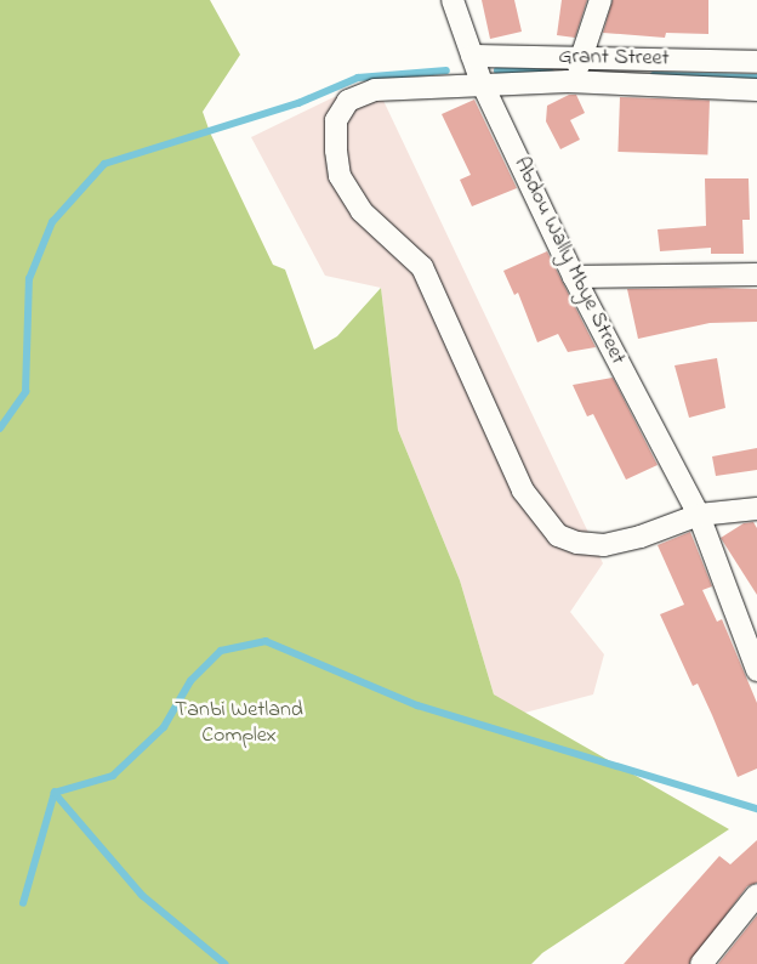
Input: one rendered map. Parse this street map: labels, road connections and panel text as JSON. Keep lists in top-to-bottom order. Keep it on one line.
{"streets":{"street":["Grant Street","Abdou Wally Mbye Street"]},"crossings":[["Grant Street","Abdou Wally Mbye Street"]],"parks":["Tanbi Wetland Complex"]}
